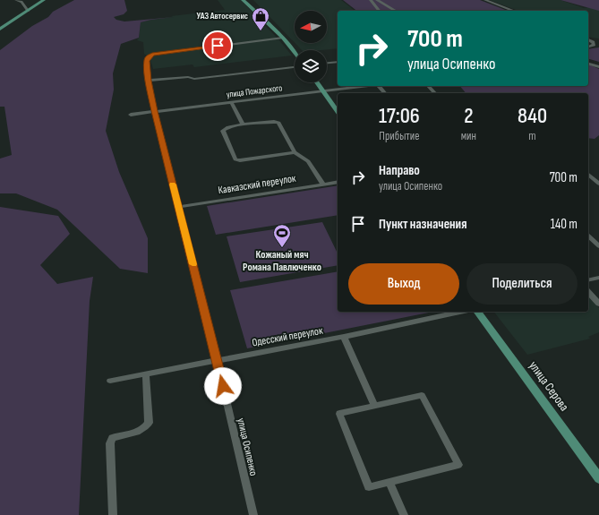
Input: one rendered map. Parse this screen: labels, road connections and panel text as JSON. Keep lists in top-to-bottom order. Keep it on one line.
{"streets":{"main road":["улица Серова"],"street":["улица Пожарского","Кавказский переулок","Одесский переулок","улица Осипенко"]},"crossings":[["улица Пожарского","улица Осипенко"],["Кавказский переулок","улица Осипенко"],["Одесский переулок","улица Осипенко"]],"places":{"shop":["УАЗ Автосервис"],"sports":["Кожаный мяч Романа Павлюченко"]},"north":"left","page":{"turn":["700 m","улица Осипенко"],"eta":["17:06","Прибытие","2","мин","840","m"],"list":[{"name":"Направо","note":"улица Осипенко","value":"700 m"},{"name":"Пункт назначения","value":"140 m"}],"buttons":["Выход","Поделиться"]}}
